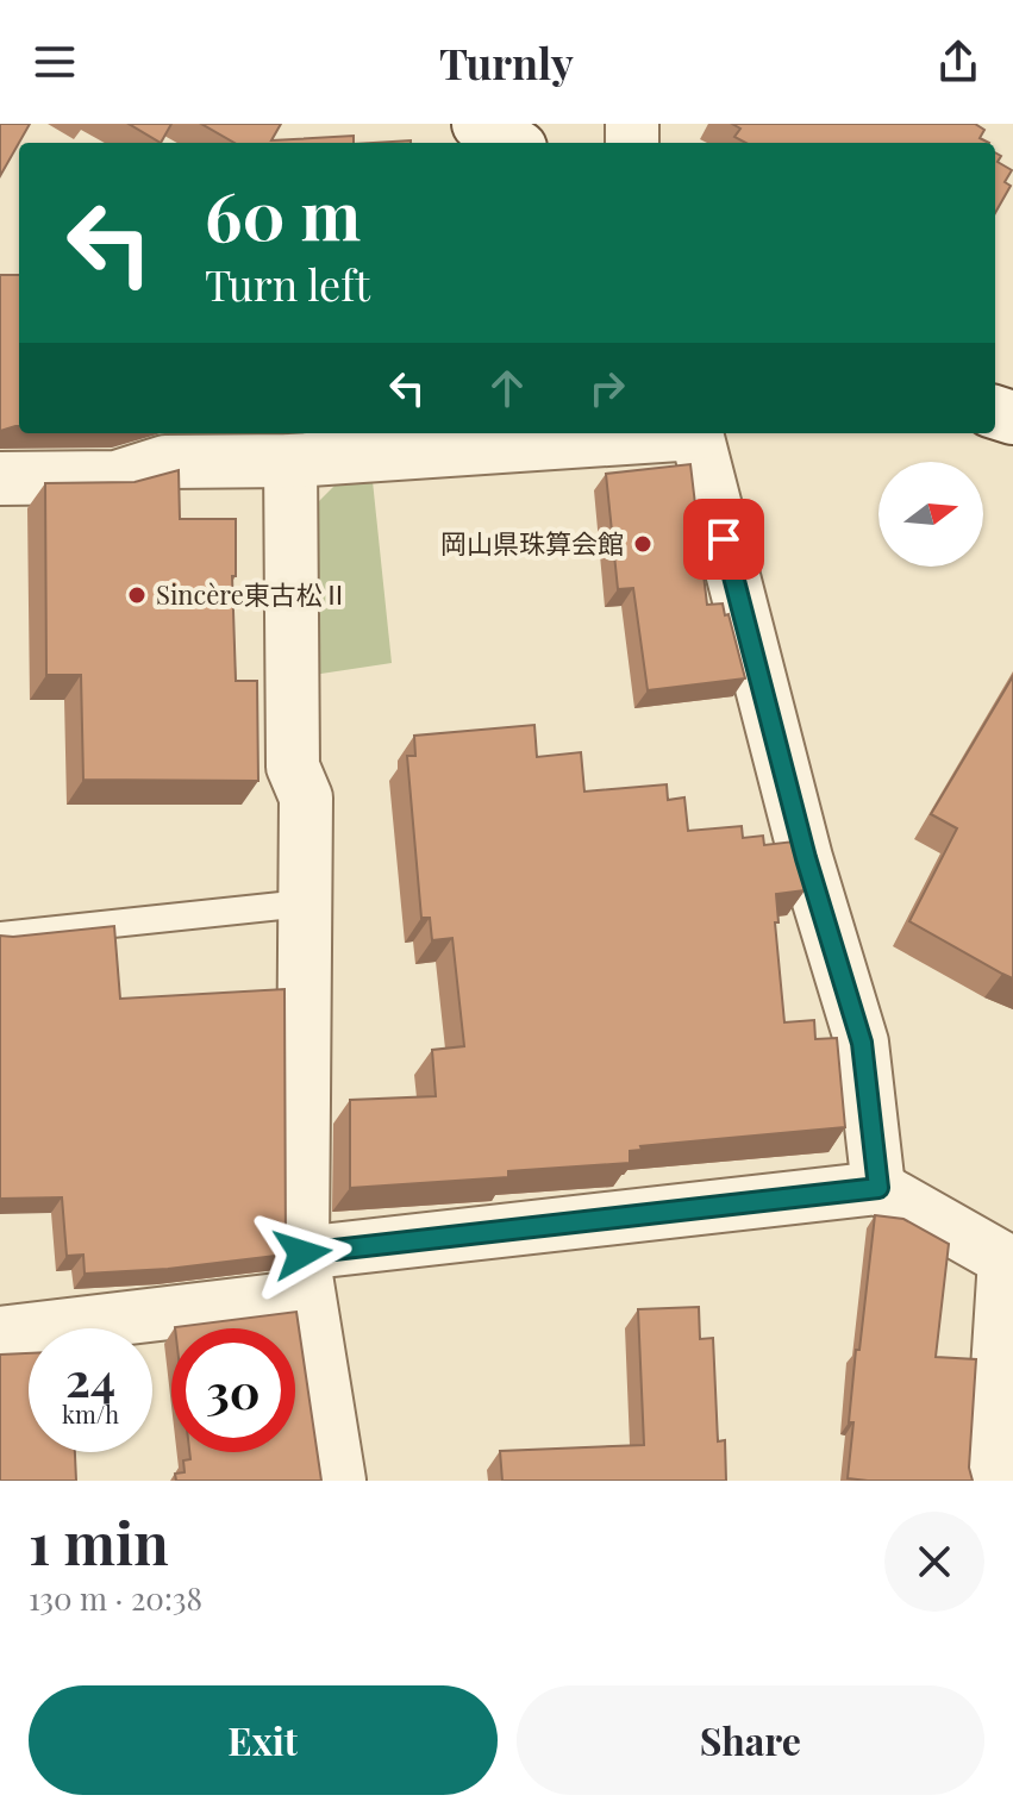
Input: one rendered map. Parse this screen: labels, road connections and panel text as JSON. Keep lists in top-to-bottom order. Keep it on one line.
{"places":["岡山県珠算会館","Sincère東古松Ⅱ"],"north":"right","page":{"header":"Turnly","turn":["60 m","Turn left"],"speed":"24 km/h","limit":"30","heading":["1 min","130 m · 20:38"],"buttons":["Exit","Share"]}}
